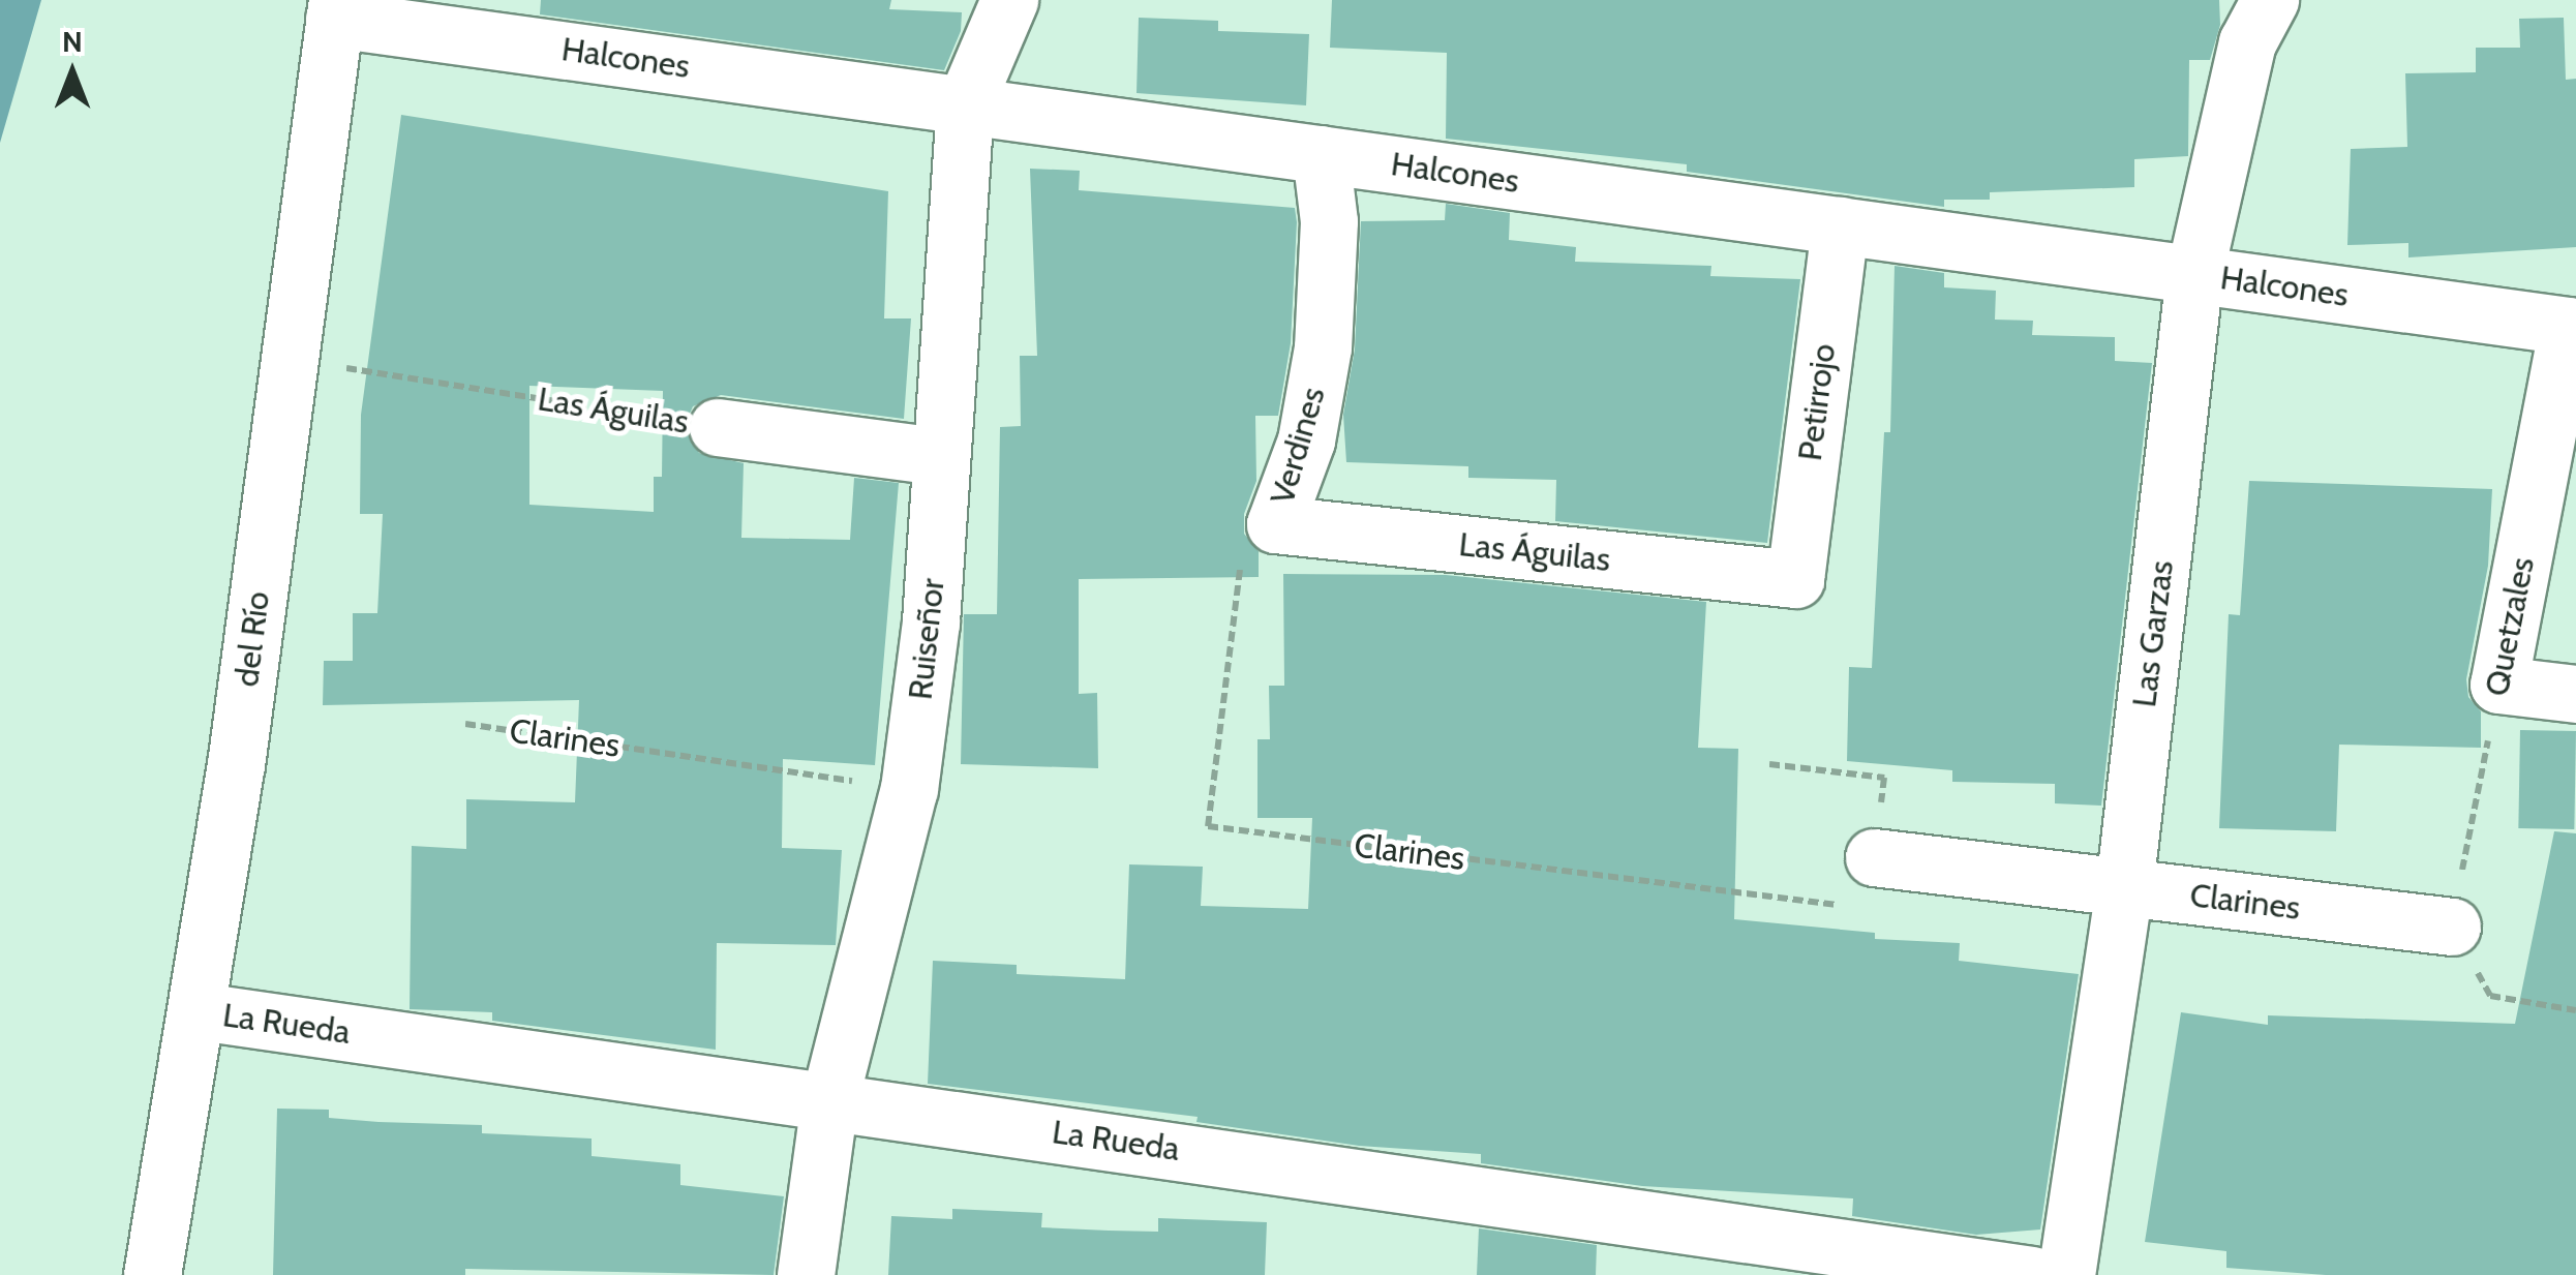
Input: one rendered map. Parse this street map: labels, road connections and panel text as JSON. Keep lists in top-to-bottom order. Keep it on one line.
{"streets":{"street":["Halcones","Petirrojo","Las Águilas","Verdines","Quetzales","Las Garzas","del Río","Ruiseñor","Clarines","La Rueda"]},"crossings":[["Halcones","Petirrojo"],["Halcones","Verdines"],["Halcones","Quetzales"],["Halcones","Las Garzas"],["Halcones","del Río"],["Halcones","Ruiseñor"],["Petirrojo","Las Águilas"],["Las Águilas","Verdines"],["Las Águilas","del Río"],["Las Águilas","Ruiseñor"],["Verdines","Clarines"],["Quetzales","Clarines"],["Las Garzas","Clarines"],["del Río","La Rueda"],["Ruiseñor","Clarines"],["Ruiseñor","La Rueda"]],"north":"top"}
